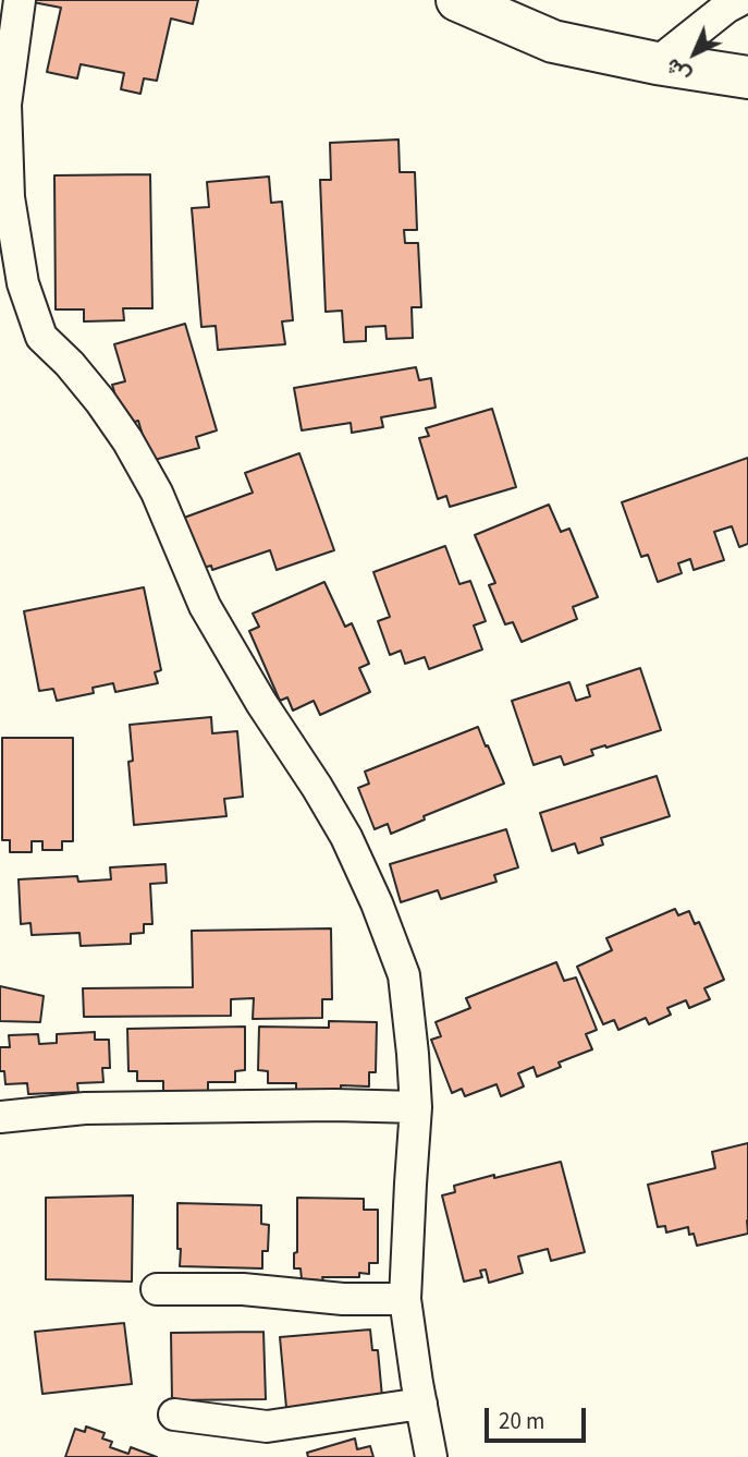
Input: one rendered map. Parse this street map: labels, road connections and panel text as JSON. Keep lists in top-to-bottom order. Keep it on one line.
{"scale_bar":"20 m","north":"bottom left"}
